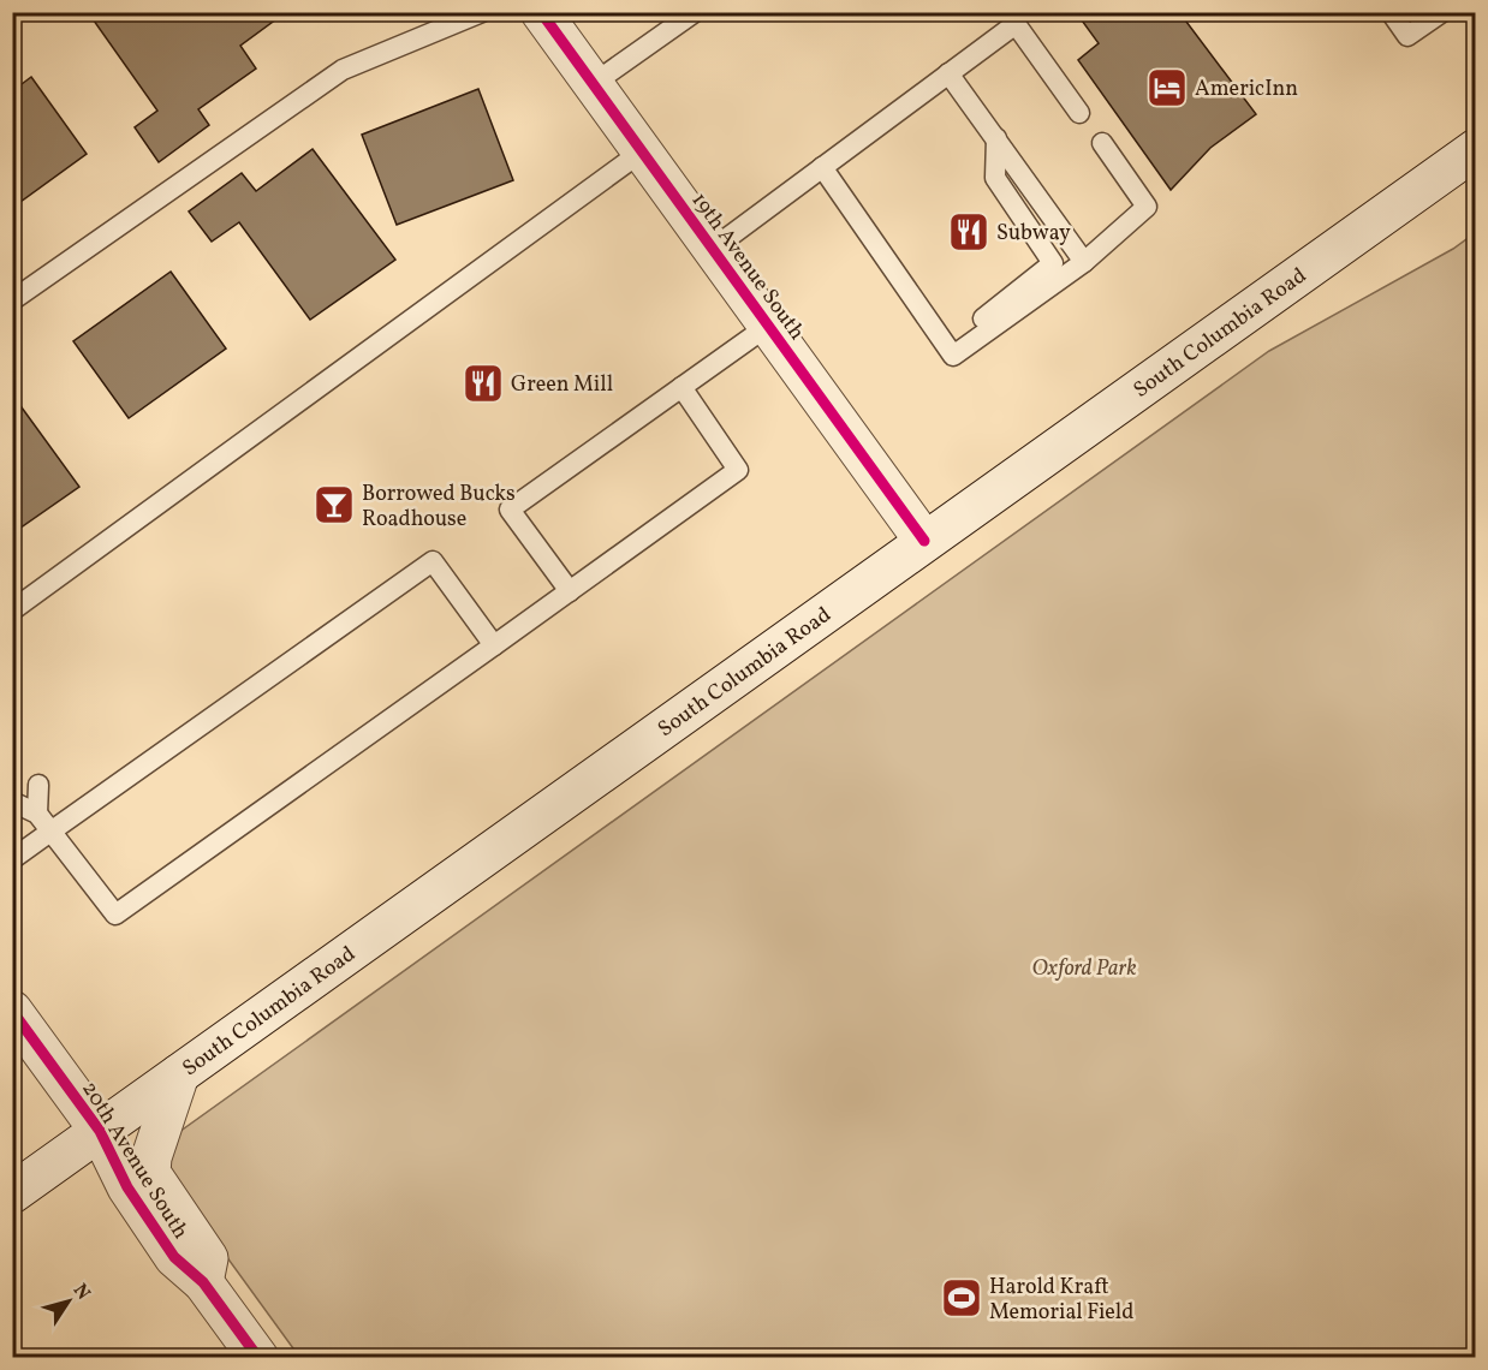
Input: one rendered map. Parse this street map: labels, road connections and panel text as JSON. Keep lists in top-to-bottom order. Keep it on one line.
{"streets":{"main road":["19th Avenue South","South Columbia Road","20th Avenue South"]},"crossings":[["19th Avenue South","South Columbia Road"],["South Columbia Road","20th Avenue South"]],"parks":["Oxford Park"],"places":{"hotel":["AmericInn"],"restaurant":["Subway","Green Mill"],"bar":["Borrowed Bucks Roadhouse"],"sports":["Harold Kraft Memorial Field"]},"north":"top right"}
